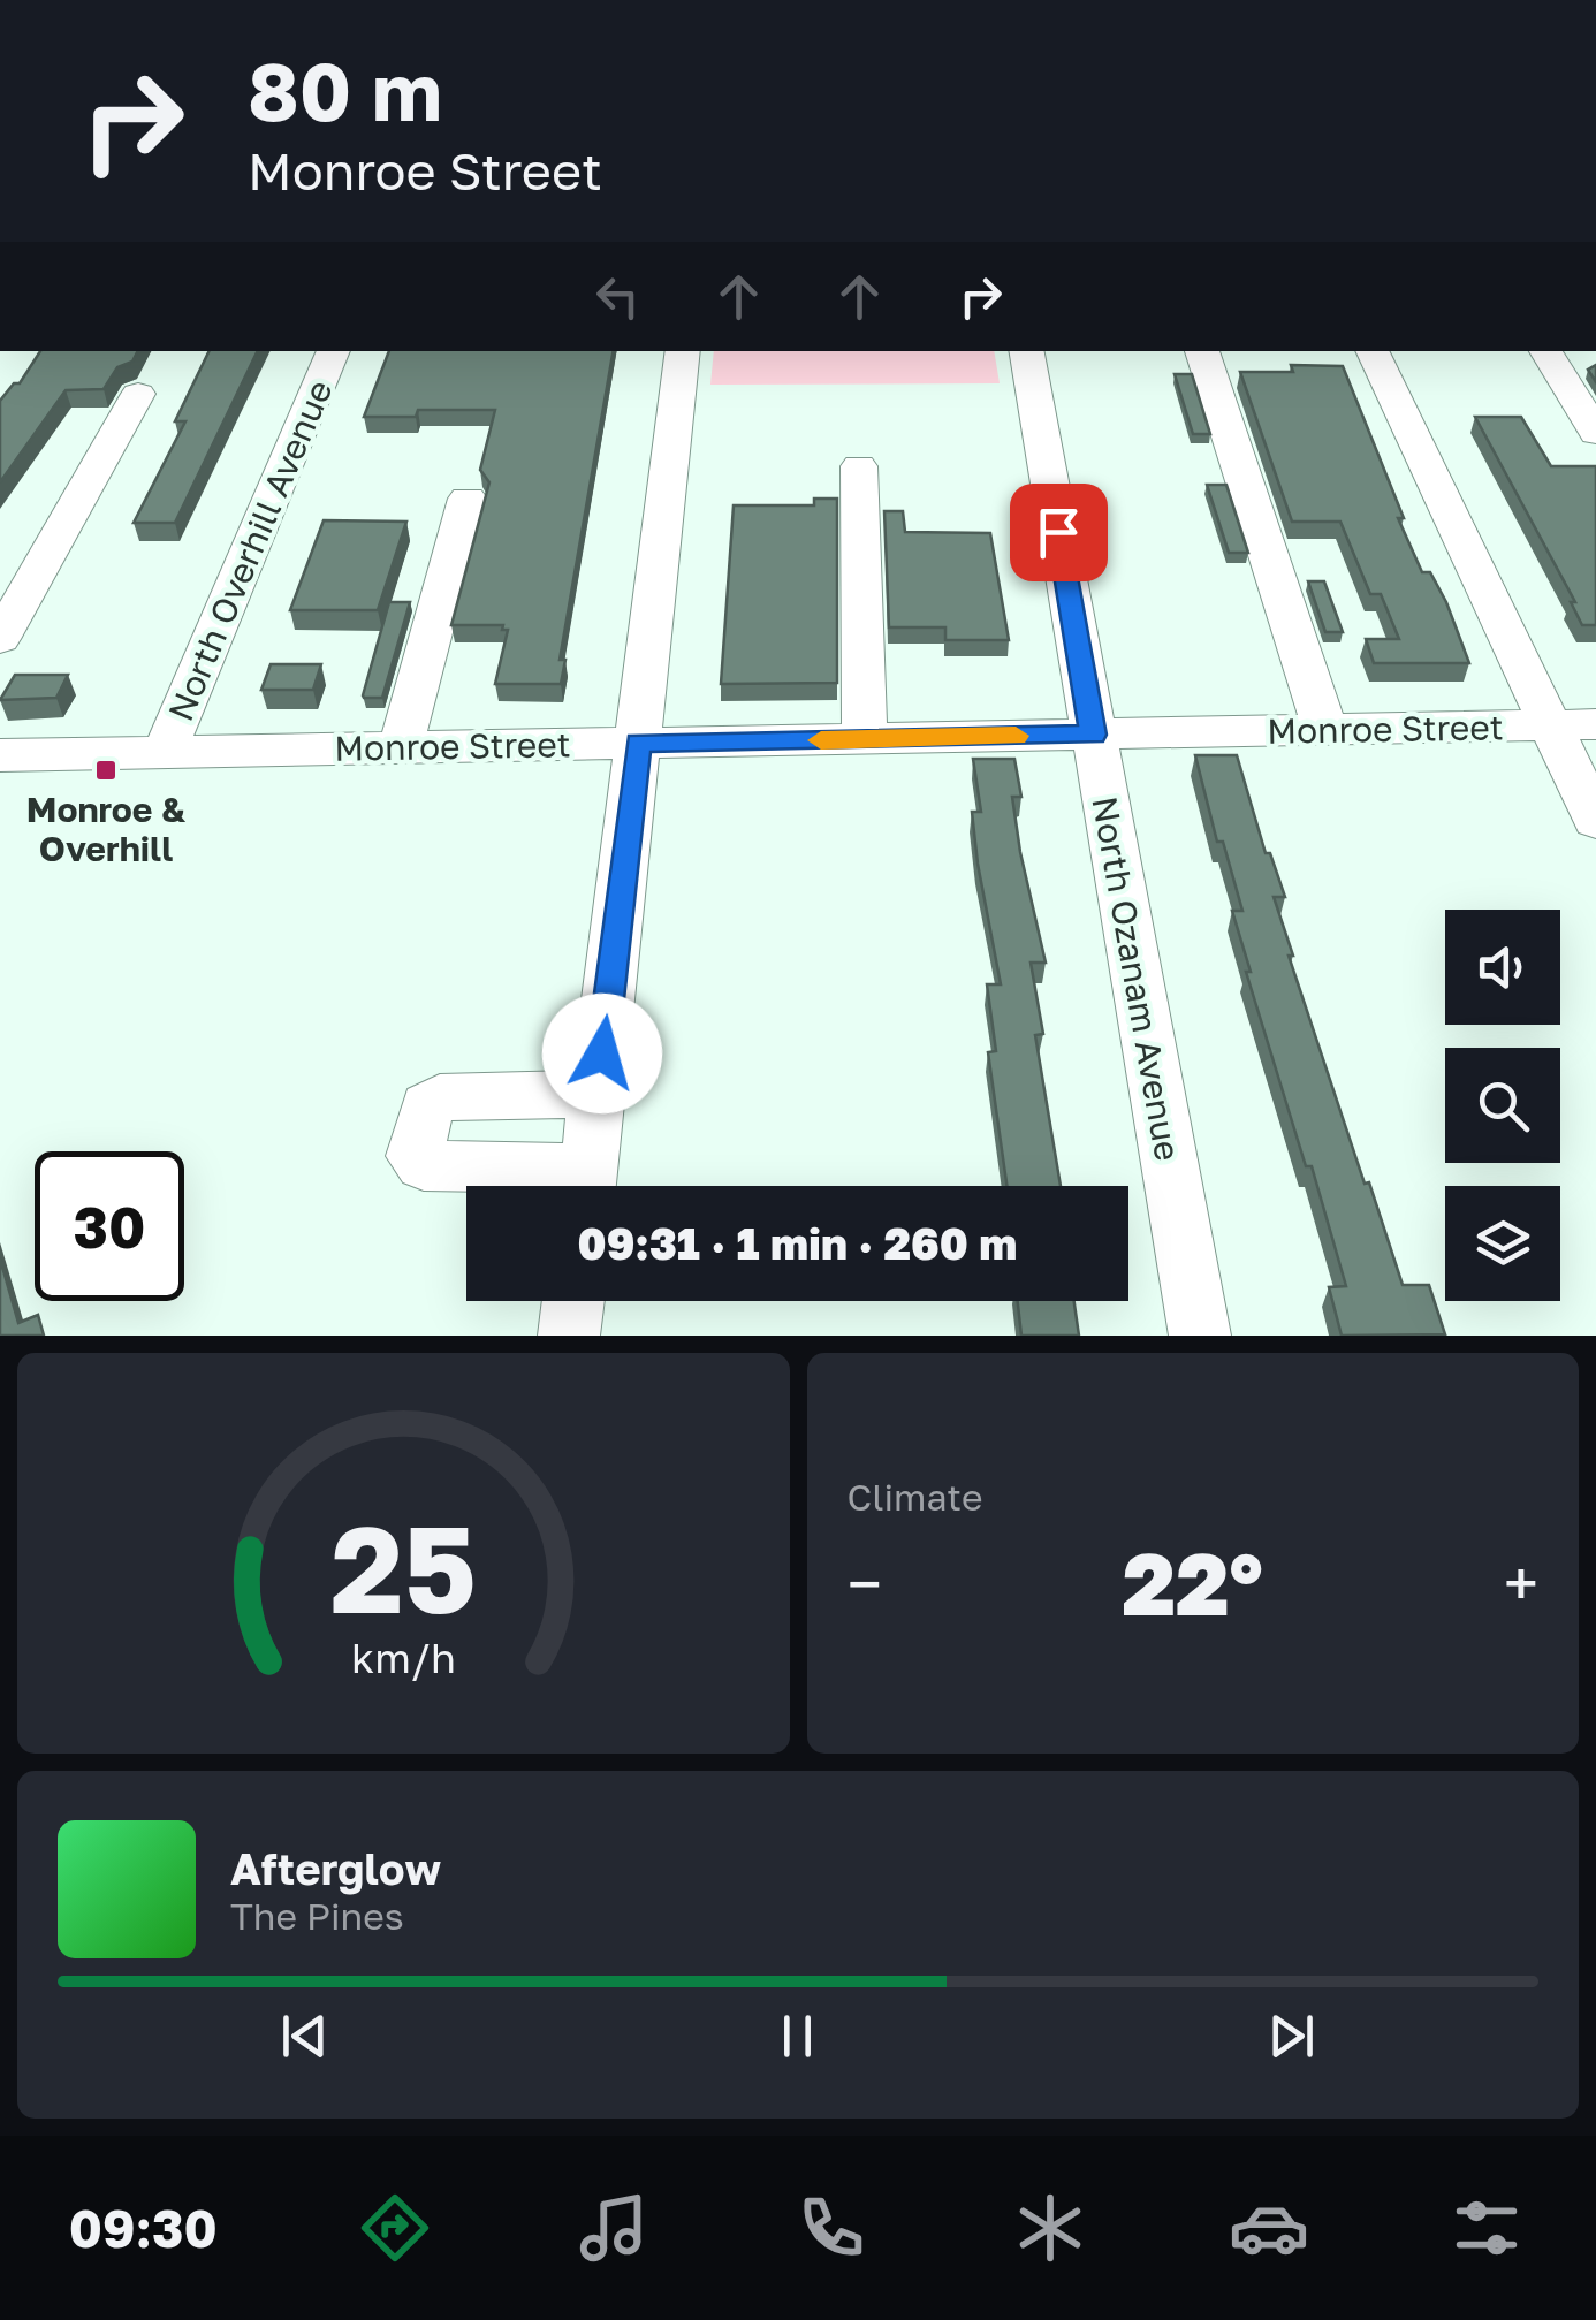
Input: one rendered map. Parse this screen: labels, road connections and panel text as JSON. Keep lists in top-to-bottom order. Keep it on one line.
{"streets":{"street":["North Overhill Avenue","Monroe Street","North Ozanam Avenue"]},"crossings":[["North Overhill Avenue","Monroe Street"],["Monroe Street","North Ozanam Avenue"]],"places":{"transit":["Monroe & Overhill"]},"page":{"turn":["80 m","Monroe Street"],"limit":"30","trip":"09:31 · 1 min · 260 m","tile":"Climate","heat":["−","22°","+"],"song":["Afterglow","The Pines"],"tabs":"09:30","gauge":["25","km/h"]}}
